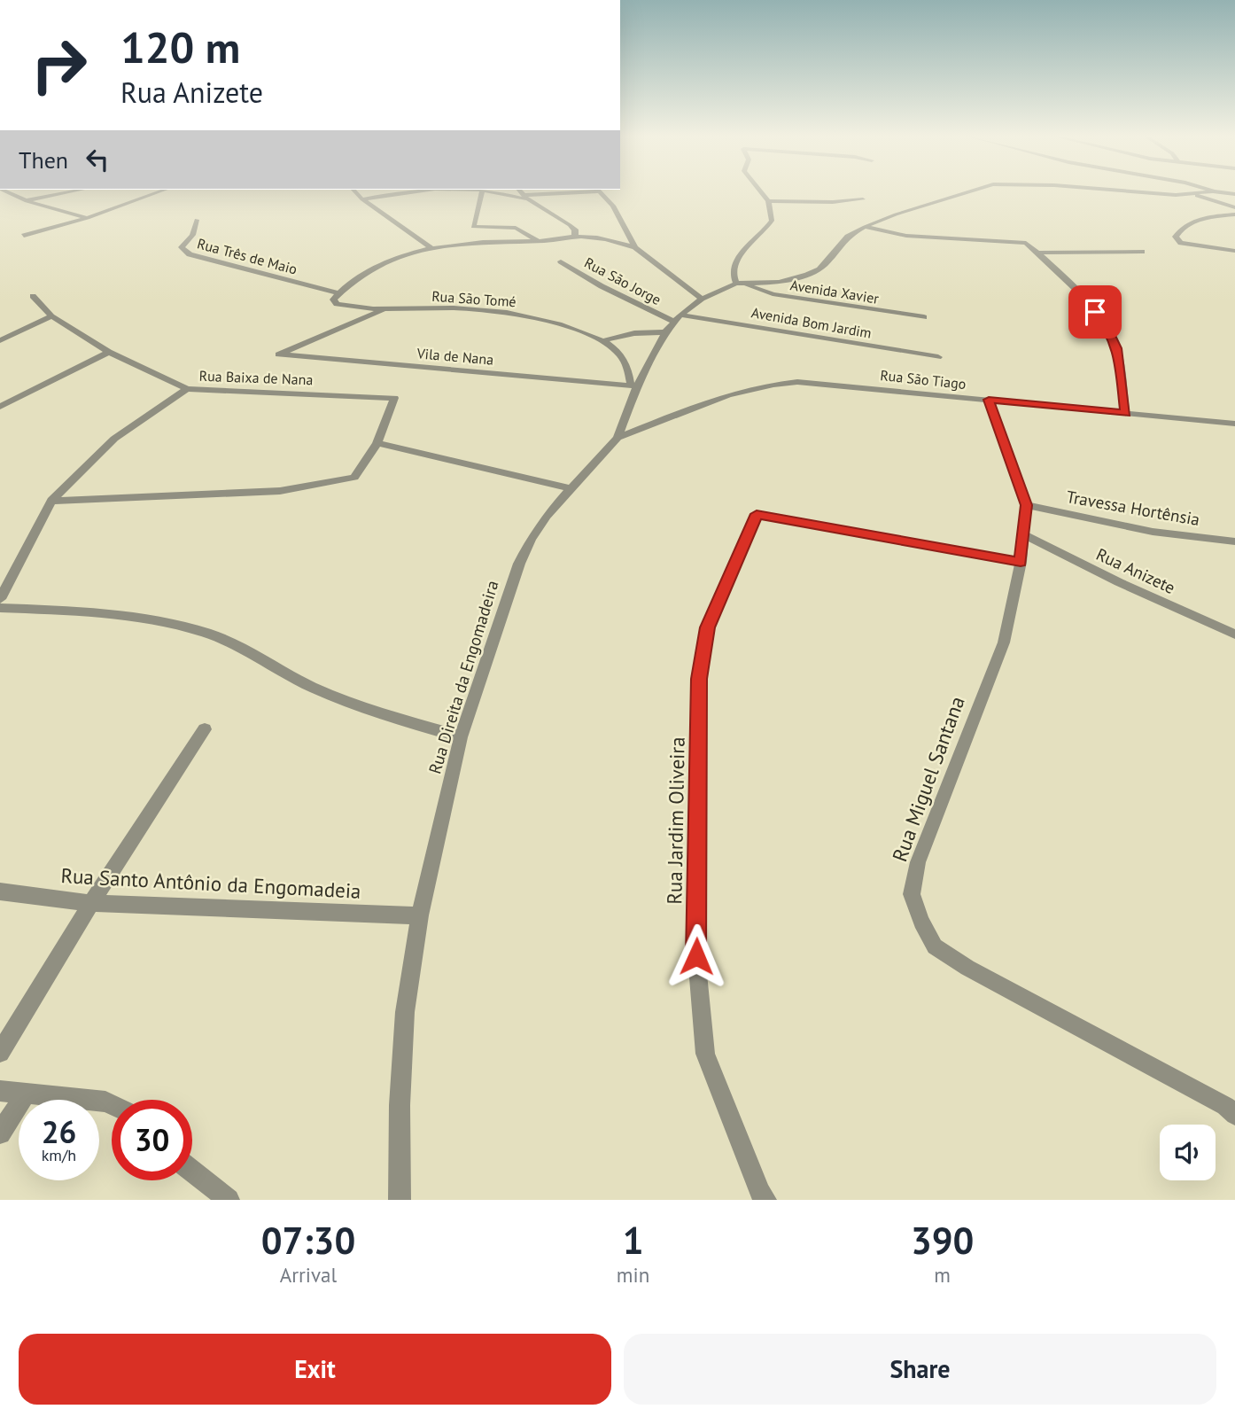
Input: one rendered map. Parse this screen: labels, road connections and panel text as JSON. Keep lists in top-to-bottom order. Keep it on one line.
{"streets":{"street":["Rua Três de Maio","Rua São Jorge","Avenida Xavier","Rua São Tomé","Avenida Bom Jardim","Vila de Nana","Rua Baixa de Nana","Rua São Tiago","Travessa Hortênsia","Rua Anizete","Rua Direita da Engomadeira","Rua Miguel Santana","Rua Jardim Oliveira","Rua Santo Antônio da Engomadeia"]},"crossings":[["Rua Três de Maio","Rua São Tomé"],["Rua São Jorge","Avenida Bom Jardim"],["Rua São Jorge","Rua Direita da Engomadeira"],["Avenida Xavier","Rua Direita da Engomadeira"],["Rua São Tomé","Vila de Nana"],["Avenida Bom Jardim","Rua Direita da Engomadeira"],["Vila de Nana","Rua Direita da Engomadeira"],["Rua São Tiago","Rua Direita da Engomadeira"],["Rua São Tiago","Rua Miguel Santana"],["Travessa Hortênsia","Rua Miguel Santana"],["Rua Anizete","Rua Miguel Santana"],["Rua Direita da Engomadeira","Rua Santo Antônio da Engomadeia"],["Rua Miguel Santana","Rua Jardim Oliveira"]],"page":{"turn":["120 m","Rua Anizete"],"then":"Then","speed":"26 km/h","limit":"30","eta":["07:30","Arrival","1","min","390","m"],"buttons":["Exit","Share"]}}
